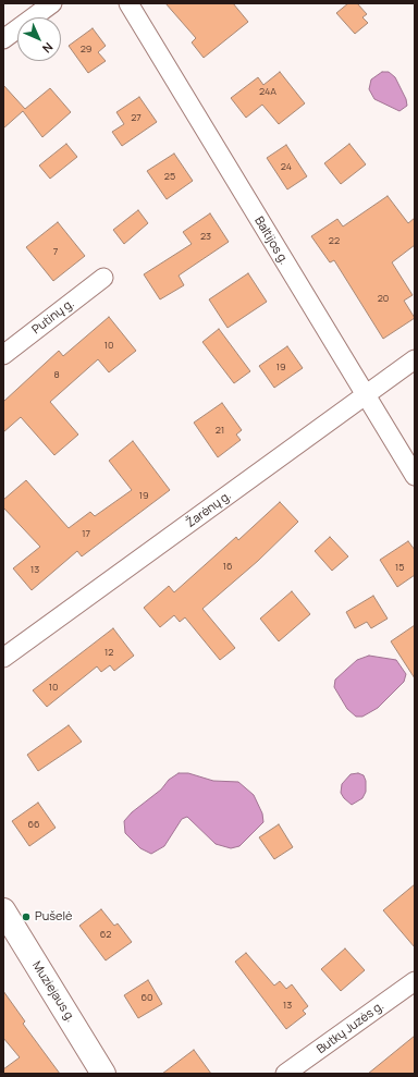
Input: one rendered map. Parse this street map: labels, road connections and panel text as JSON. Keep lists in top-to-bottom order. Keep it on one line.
{"streets":{"main road":["Muziejaus g."],"street":["Baltijos g.","Putinų g.","Žarėnų g.","Butkų Juzės g."]},"crossings":[["Baltijos g.","Žarėnų g."]],"places":["Pušelė"],"house_numbers":["29","24A","27","24","25","23","22","7","20","10","19","8","21","19","17","16","15","13","12","10","66","62","60","13"],"north":"bottom right"}
